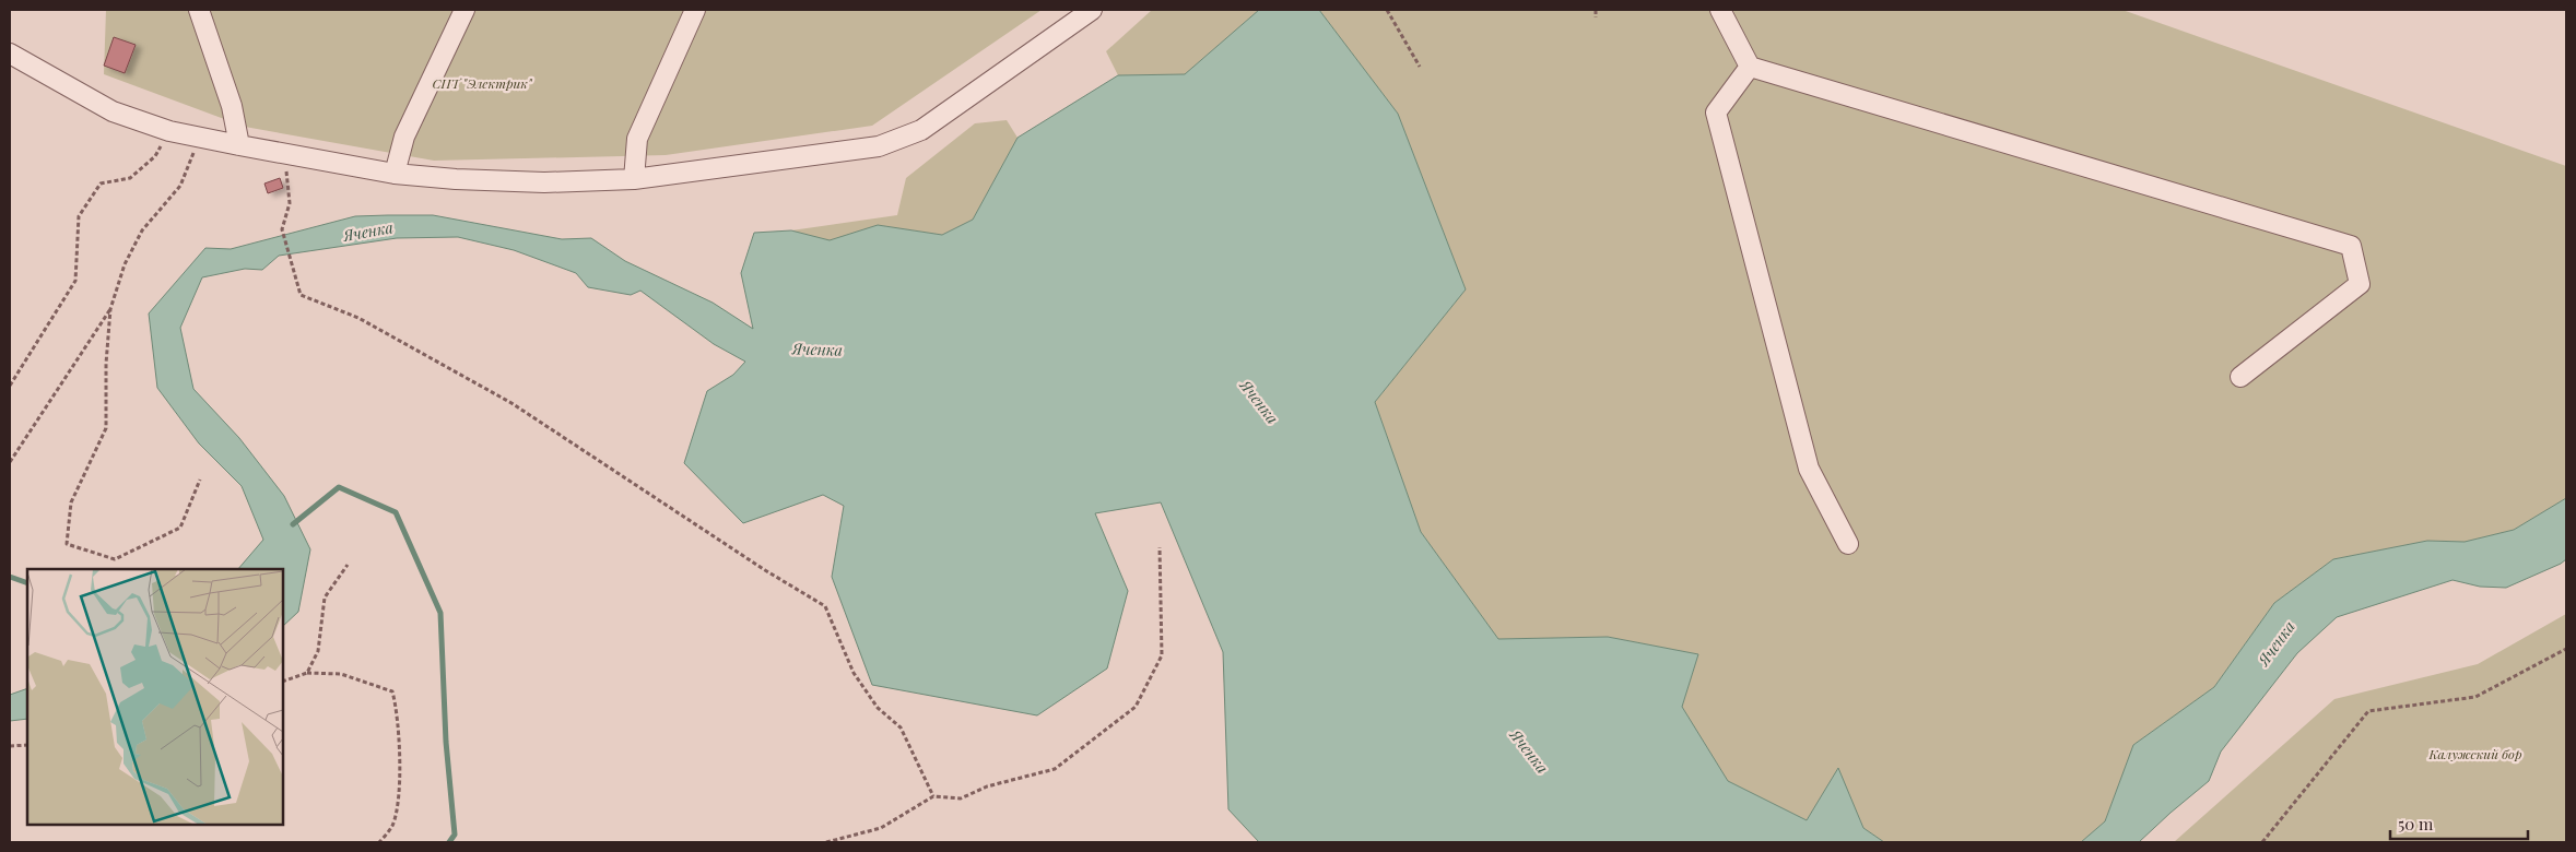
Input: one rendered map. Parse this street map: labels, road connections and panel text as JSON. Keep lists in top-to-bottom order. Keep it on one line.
{"water":["Яченка"],"parks":["СНТ \"Электрик\"","Калужский бор"],"scale_bar":"50 m"}
